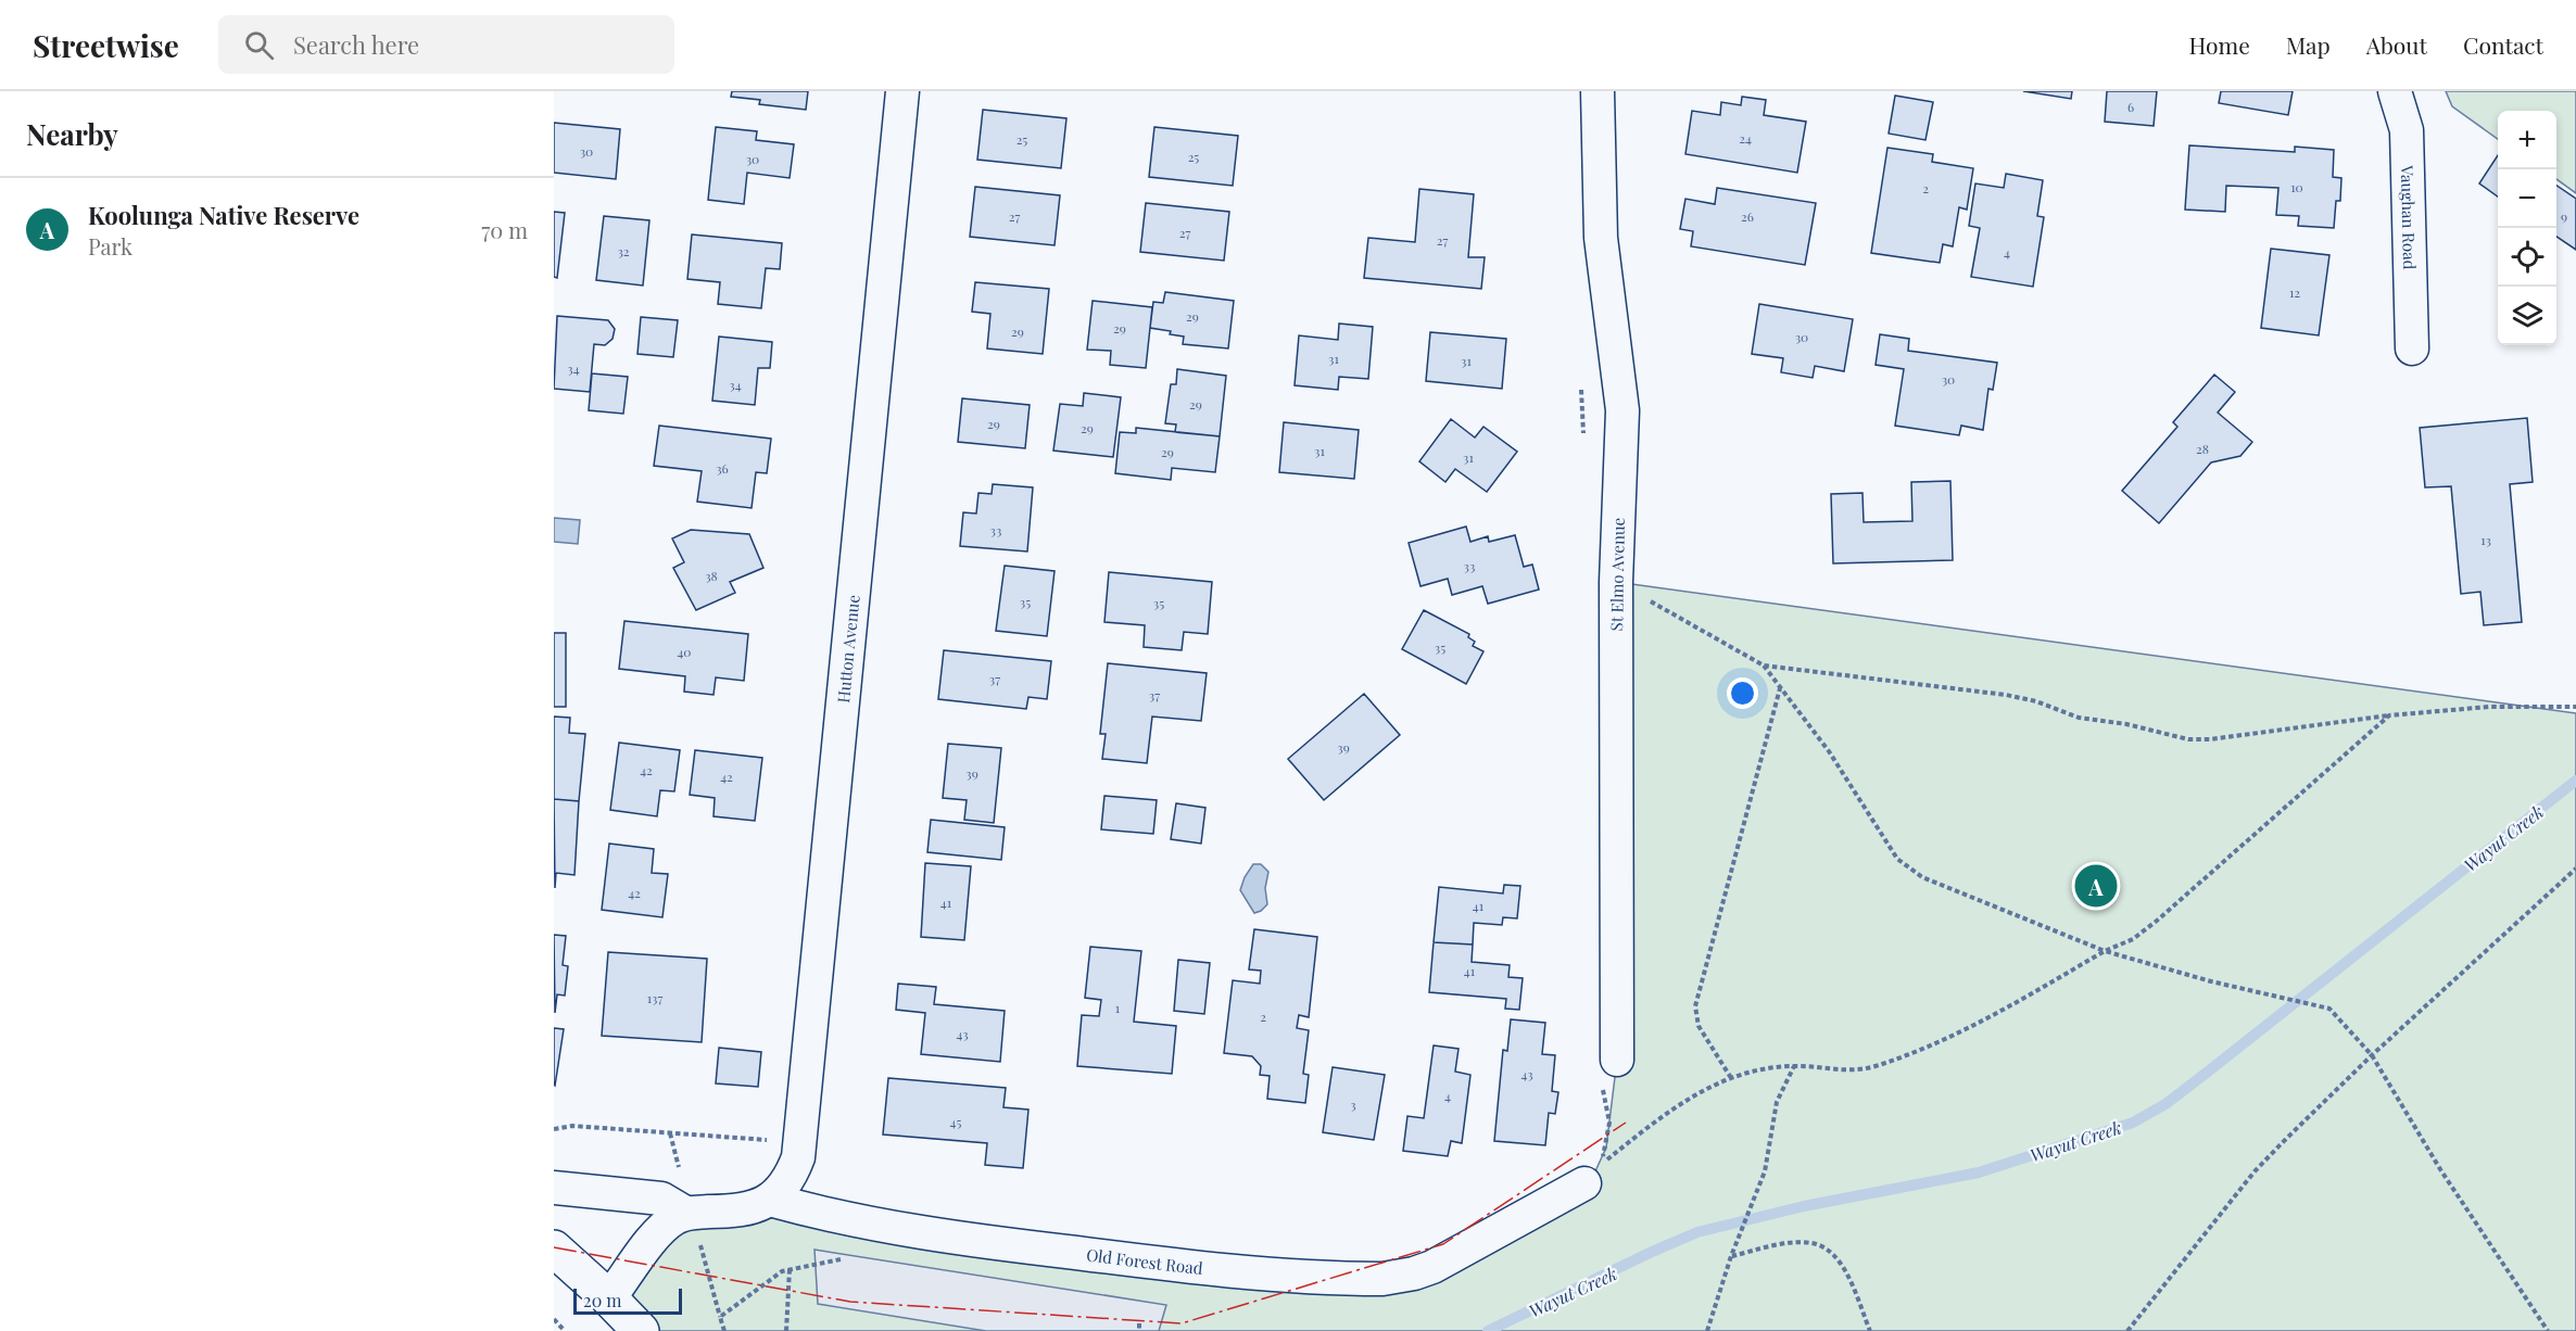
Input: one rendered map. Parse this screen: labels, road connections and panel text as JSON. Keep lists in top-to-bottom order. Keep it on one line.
{"streets":{"street":["Vaughan Road","St Elmo Avenue","Hutton Avenue","Old Forest Road"]},"crossings":[["Hutton Avenue","Old Forest Road"]],"water":["Wayut Creek"],"house_numbers":["6","24","25","30","25","30","10","2","27","26","9","27","27","32","4","12","29","29","29","30","31","31","34","30","34","29","29","29","28","31","29","31","36","33","13","33","38","35","35","35","40","37","37","39","42","39","42","42","41","41","41","137","1","2","43","43","4","3","45"],"scale_bar":"20 m","page":{"header":"Streetwise","search":"Search here","nav":["Home","Map","About","Contact"],"heading":"Nearby","map_buttons":["+","−"],"list":[{"mark":"A","name":"Koolunga Native Reserve","note":"Park","value":"70 m"}],"pins":"A","scale":"20 m"}}
